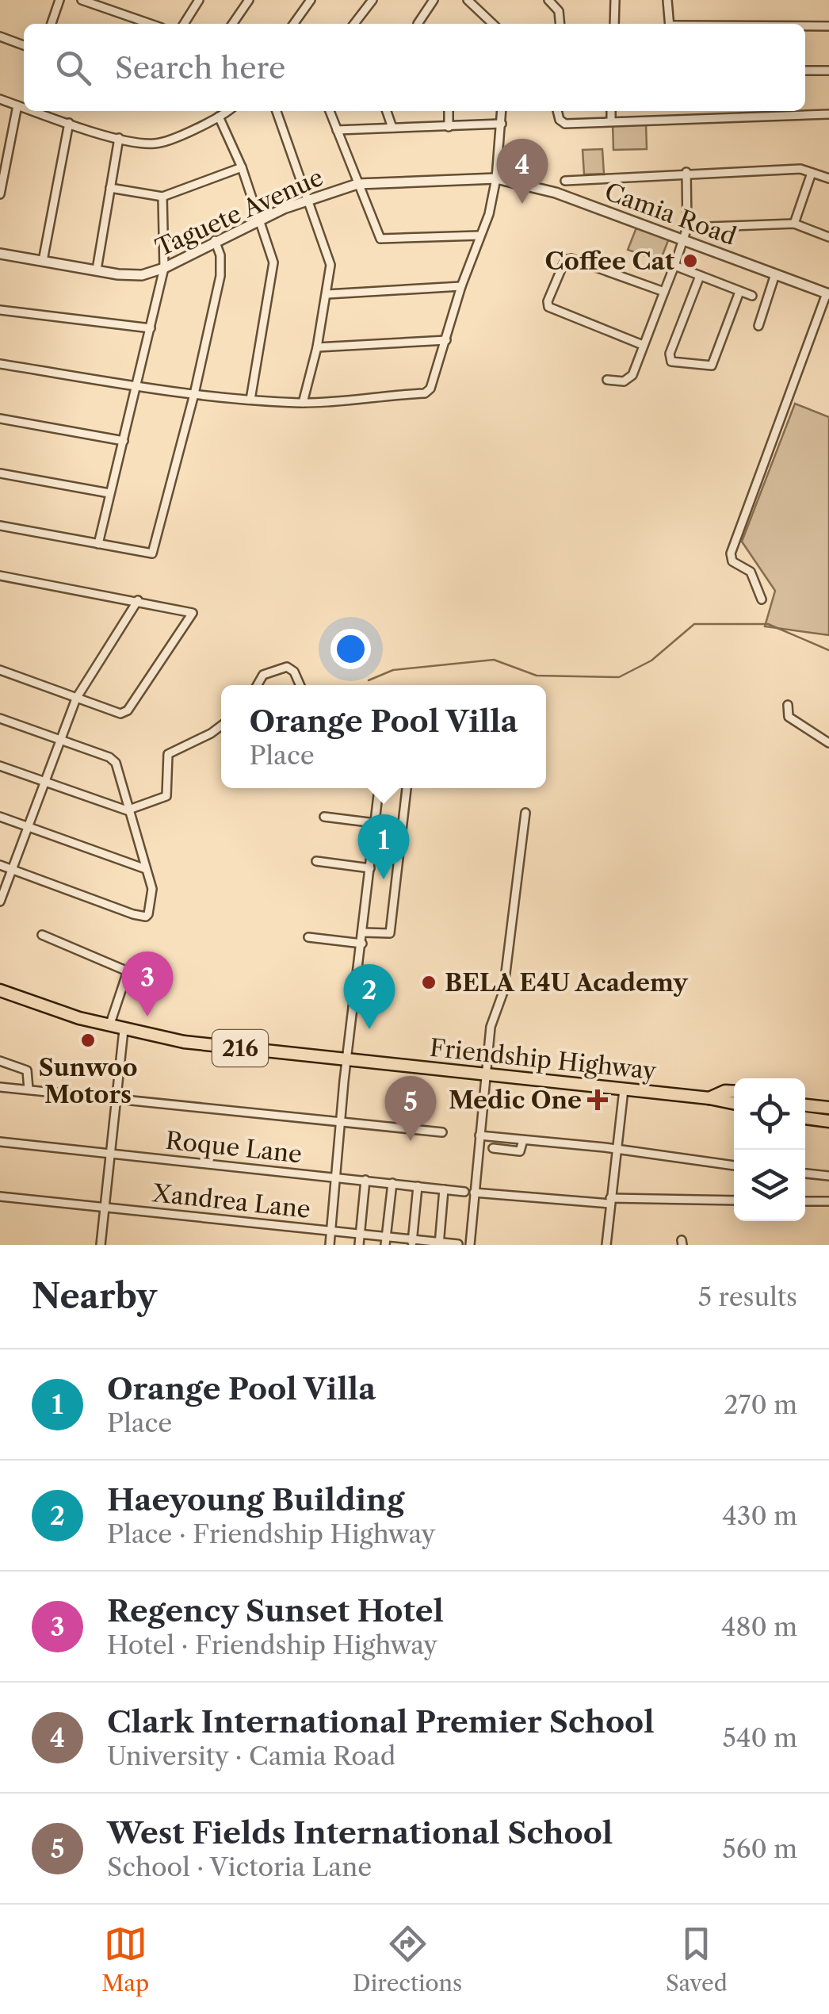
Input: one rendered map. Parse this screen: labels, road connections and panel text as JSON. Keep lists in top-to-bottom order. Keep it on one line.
{"streets":{"main road":["216","Friendship Highway"],"street":["Taguete Avenue","Camia Road","Roque Lane","Xandrea Lane"]},"crossings":[["Taguete Avenue","Camia Road"]],"places":{"other":["Coffee Cat","BELA E4U Academy","Sunwoo Motors"],"health":["Medic One"]},"page":{"search":"Search here","pins":["4","1","3","2","5"],"popup":["Orange Pool Villa","Place"],"heading":["Nearby","5 results"],"list":[{"mark":"1","name":"Orange Pool Villa","note":"Place","value":"270 m"},{"mark":"2","name":"Haeyoung Building","note":"Place · Friendship Highway","value":"430 m"},{"mark":"3","name":"Regency Sunset Hotel","note":"Hotel · Friendship Highway","value":"480 m"},{"mark":"4","name":"Clark International Premier School","note":"University · Camia Road","value":"540 m"},{"mark":"5","name":"West Fields International School","note":"School · Victoria Lane","value":"560 m"}],"nav":["Map","Directions","Saved"]}}
